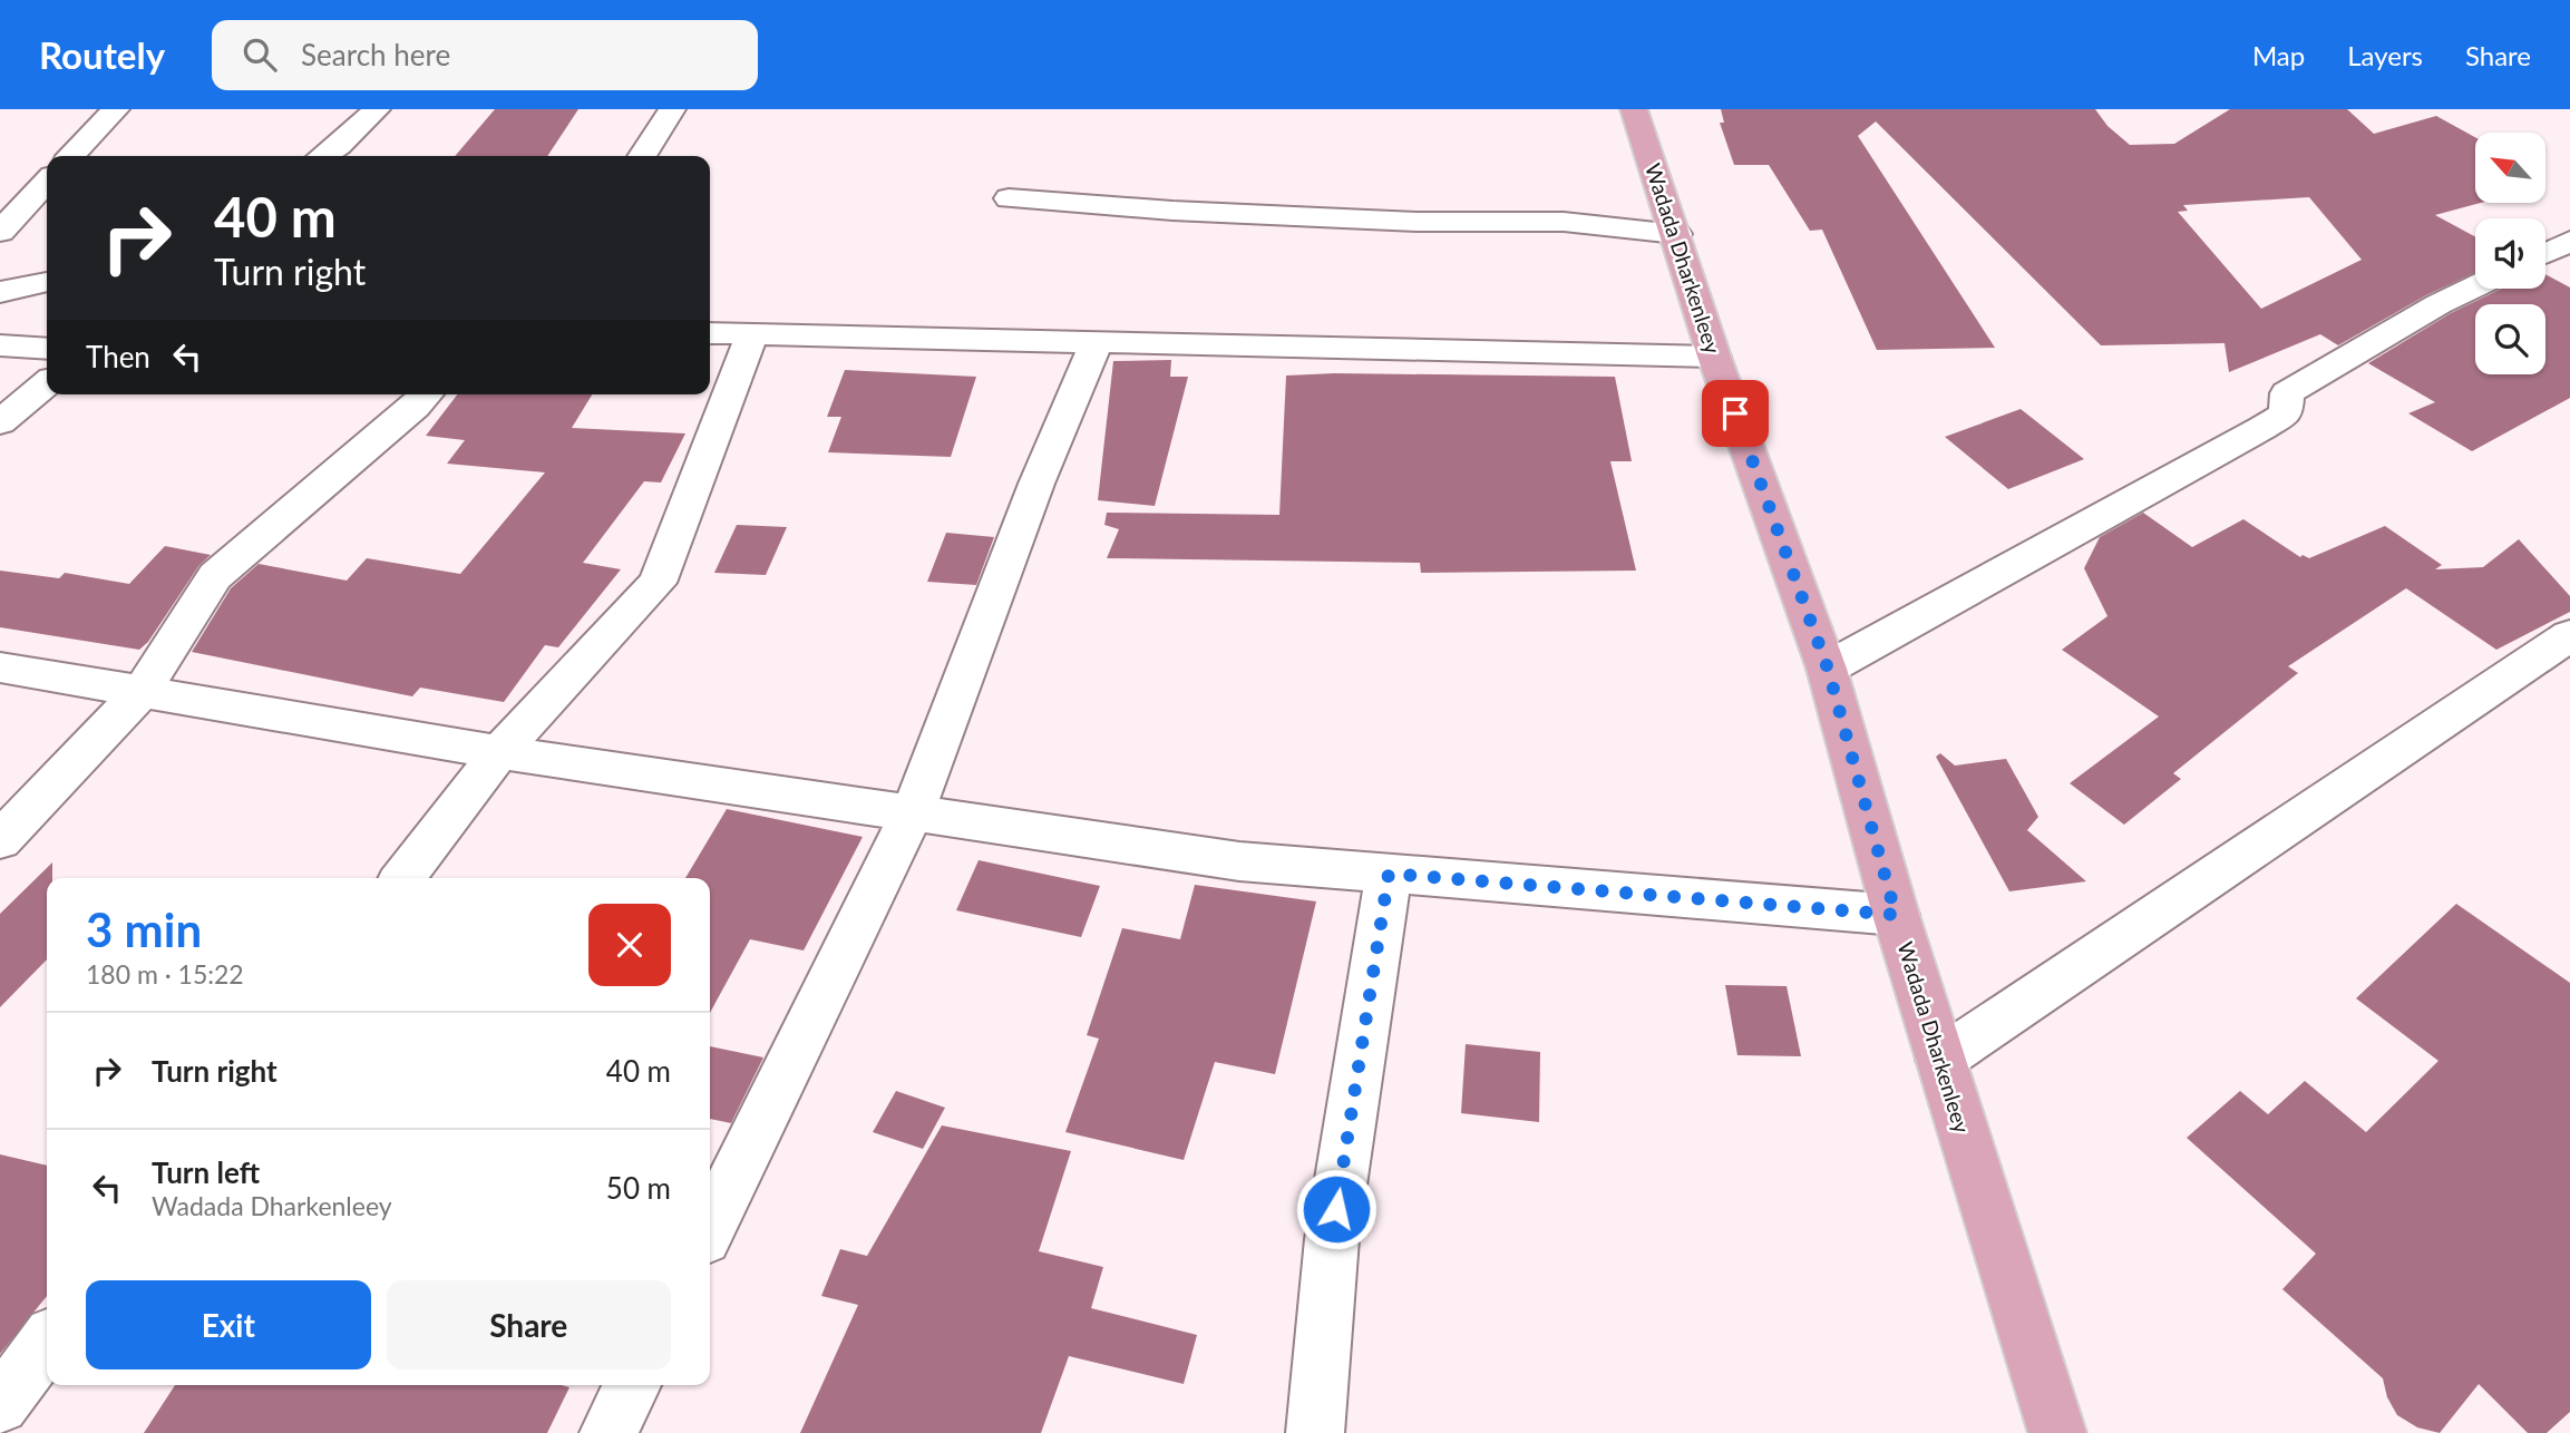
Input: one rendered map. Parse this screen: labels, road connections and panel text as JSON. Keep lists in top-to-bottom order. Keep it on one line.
{"streets":{"main road":["Wadada Dharkenleey"]},"north":"top left","page":{"header":"Routely","search":"Search here","nav":["Map","Layers","Share"],"turn":["40 m","Turn right"],"then":"Then","heading":["3 min","180 m · 15:22"],"list":[{"name":"Turn right","value":"40 m"},{"name":"Turn left","note":"Wadada Dharkenleey","value":"50 m"}],"buttons":["Exit","Share"]}}
